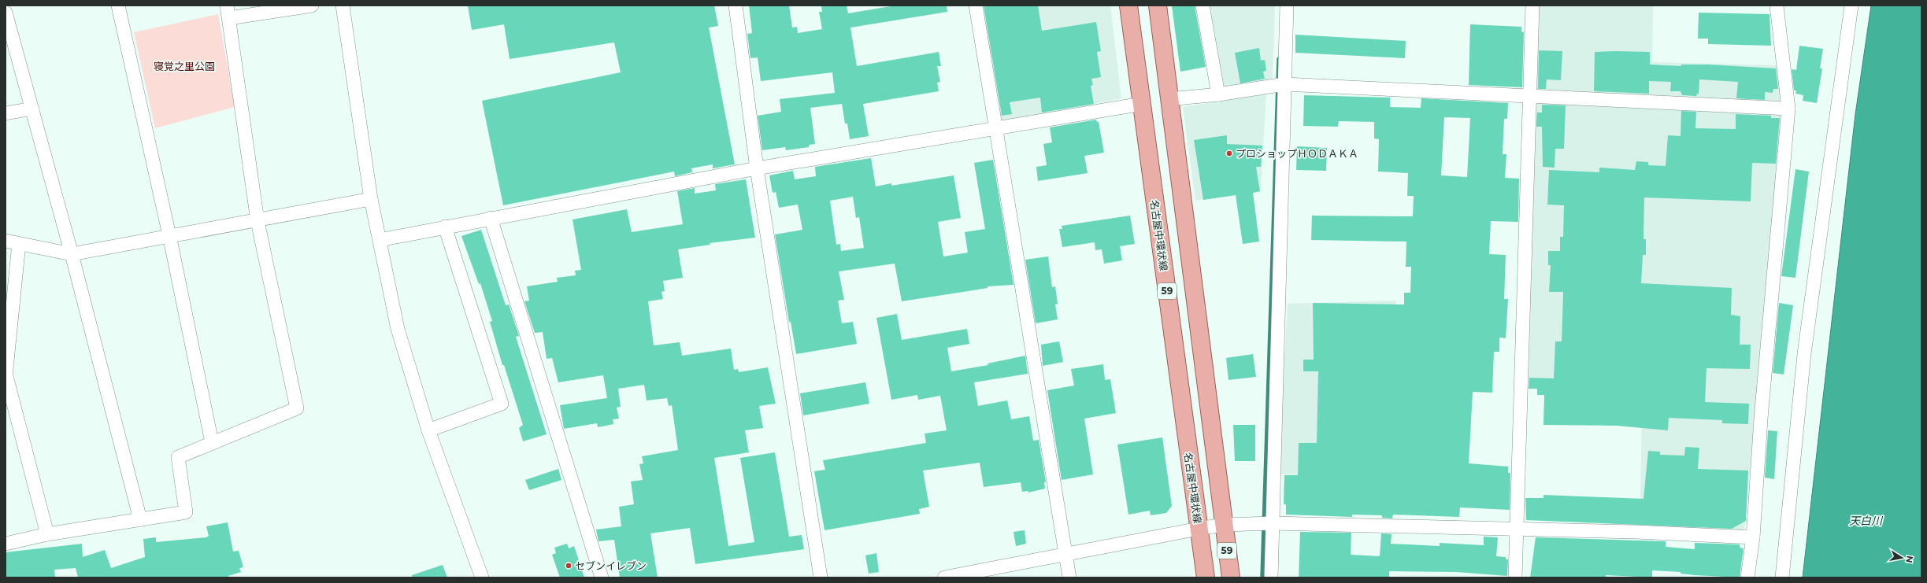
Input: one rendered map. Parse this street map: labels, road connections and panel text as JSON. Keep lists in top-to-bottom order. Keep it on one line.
{"streets":{"main road":["名古屋中環状線","59"]},"water":["天白川"],"parks":["寝覚之里公園"],"places":["プロショップＨＯＤＡＫＡ","セブンイレブン"],"north":"right"}
